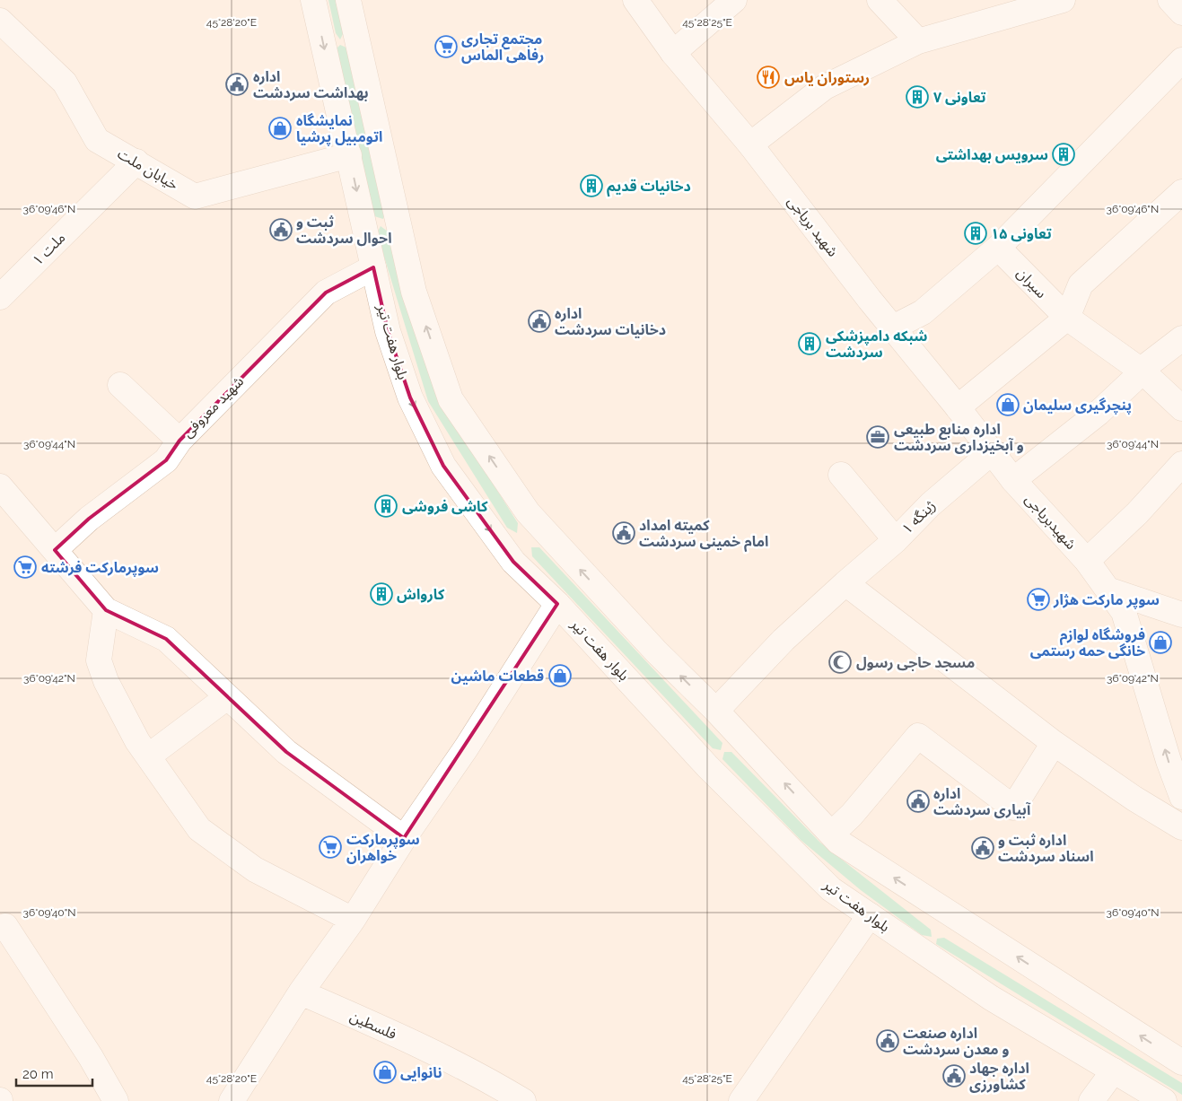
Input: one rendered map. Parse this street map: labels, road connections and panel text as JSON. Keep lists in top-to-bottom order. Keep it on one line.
{"streets":{"street":["خیابان ملت","شهید بریاجی","ملت ۱","سیران","بلوار هفت تیر","شهید معروفی","ژینگه ۱","شهیدبریاجی","فلسطین"]},"crossings":[["خیابان ملت","ملت ۱"],["خیابان ملت","بلوار هفت تیر"],["شهید بریاجی","ژینگه ۱"],["شهید بریاجی","شهیدبریاجی"],["بلوار هفت تیر","شهید معروفی"],["ژینگه ۱","شهیدبریاجی"]],"one_way":["شهیدبریاجی"],"places":{"supermarket":["مجتمع تجاری رفاهی الماس","سوپرمارکت فرشته","سوپر مارکت هژار","سوپرمارکت خواهران"],"restaurant":["رستوران یاس"],"public building":["اداره بهداشت سردشت","ثبت و احوال سردشت","اداره دخانیات سردشت","کمیته امداد امام خمینی سردشت","اداره آبیاری سردشت","اداره ثبت و اسناد سردشت","اداره صنعت و معدن سردشت","اداره جهاد کشاورزی"],"building":["تعاونی ۷","سرویس بهداشتی","دخانیات قدیم","تعاونی ۱۵","شبکه دامپزشکی سردشت","کاشی فروشی","کارواش"],"shop":["نمایشگاه اتومبیل پرشیا","پنچرگیری سلیمان","فروشگاه لوازم خانگی حمه رستمی","قطعات ماشین","نانوایی"],"office":["اداره منابع طبیعی و آبخیزداری سردشت"],"mosque":["مسجد حاجی رسول"]},"scale_bar":"20 m","coordinates":["45°28'20\"E","45°28'25\"E","36°09'46\"N","36°09'44\"N","36°09'42\"N","36°09'40\"N"]}
